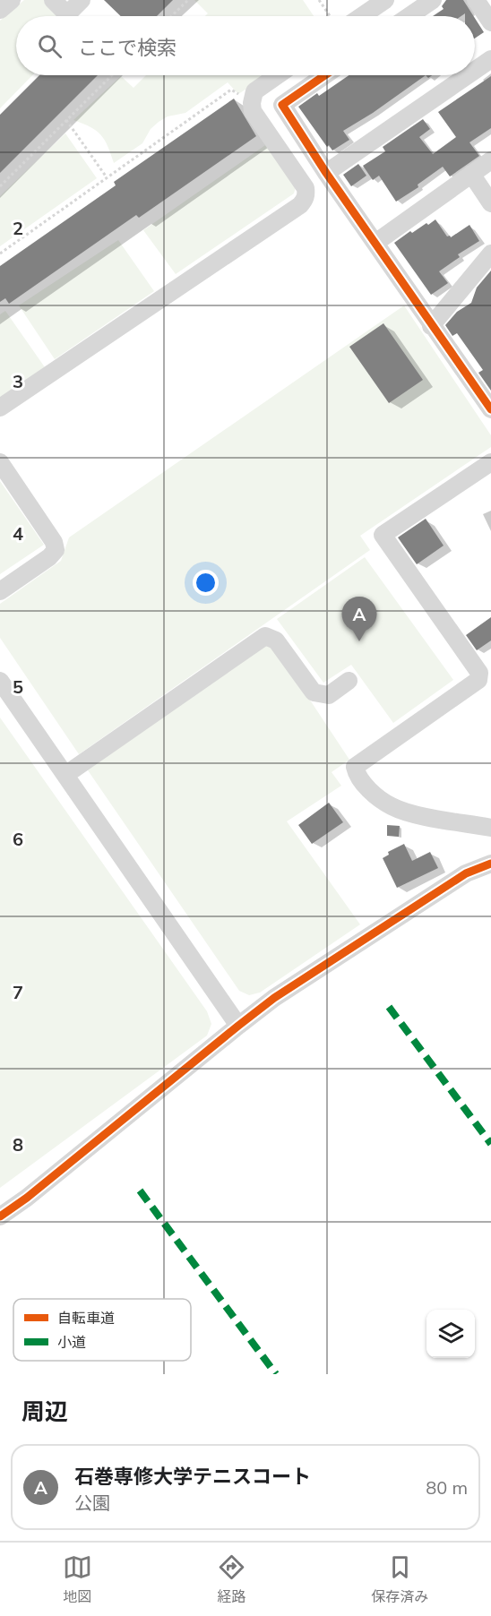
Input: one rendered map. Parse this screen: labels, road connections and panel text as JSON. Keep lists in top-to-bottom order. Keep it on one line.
{"legend":["自転車道","小道"],"page":{"search":"ここで検索","pins":"A","heading":"周辺","list":[{"mark":"A","name":"石巻専修大学テニスコート","note":"公園","value":"80 m"}],"nav":["地図","経路","保存済み"]},"grid":{"rows":["2","3","4","5","6","7","8"]}}
